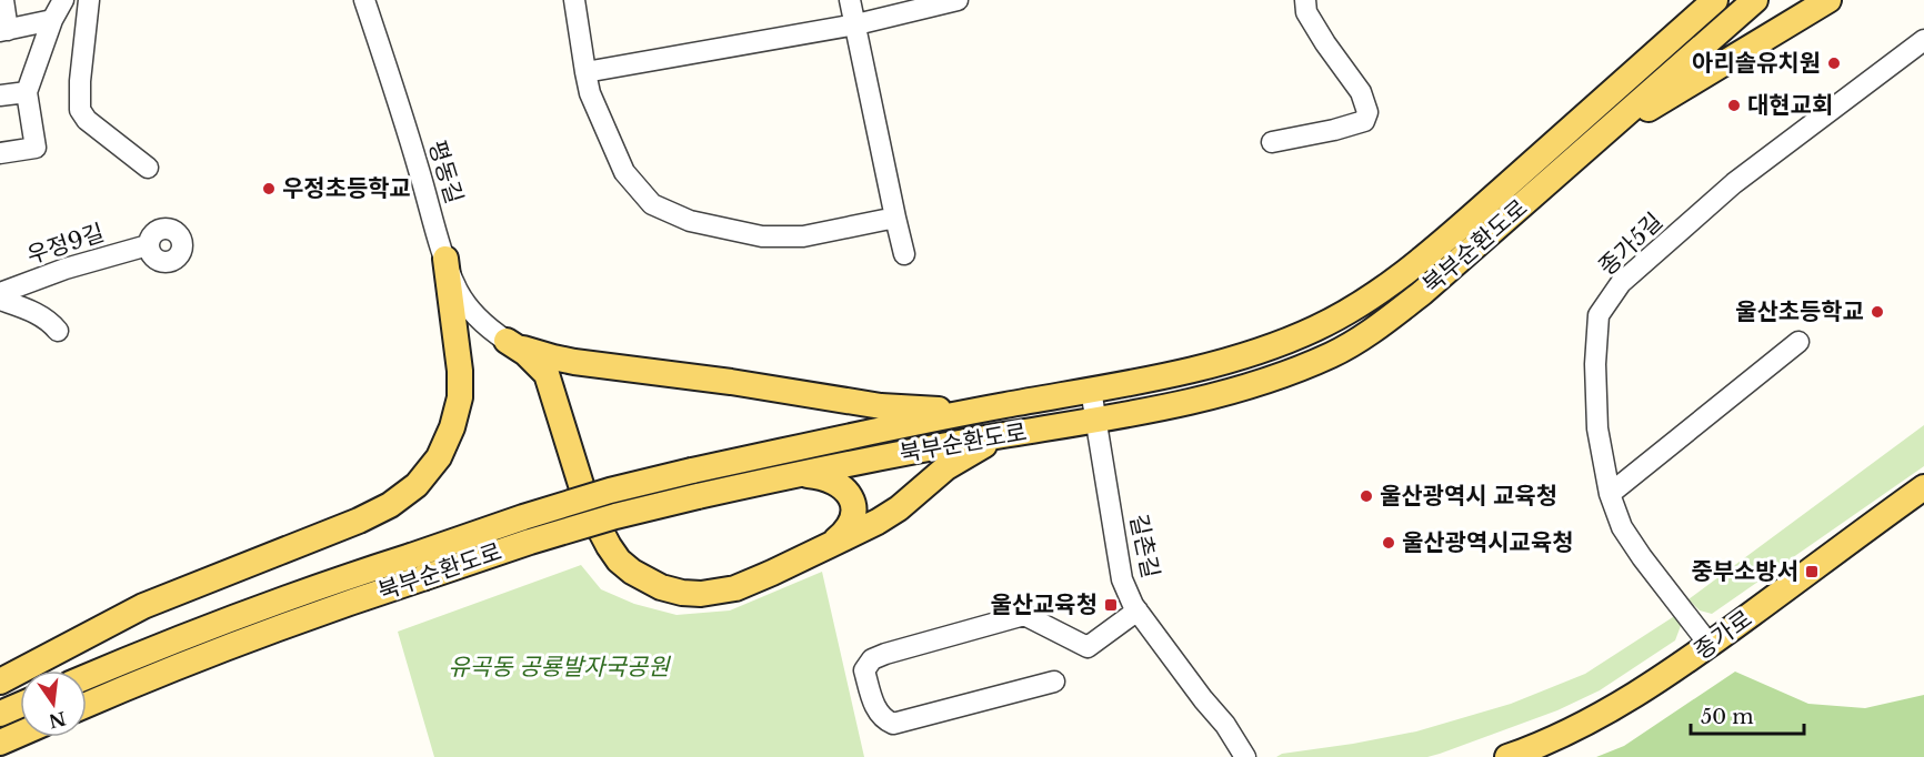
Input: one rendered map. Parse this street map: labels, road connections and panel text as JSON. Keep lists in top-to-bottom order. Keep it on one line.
{"streets":{"main road":["북부순환도로","종가로"],"street":["평동길","우정9길","종가5길","길촌길"]},"crossings":[["종가5길","종가로"],["북부순환도로","길촌길"]],"parks":["유곡동 공룡발자국공원"],"places":{"other":["아리솔유치원","대현교회","우정초등학교","울산초등학교","울산광역시 교육청","울산광역시교육청"],"transit":["중부소방서","울산교육청"]},"scale_bar":"50 m","north":"bottom"}
